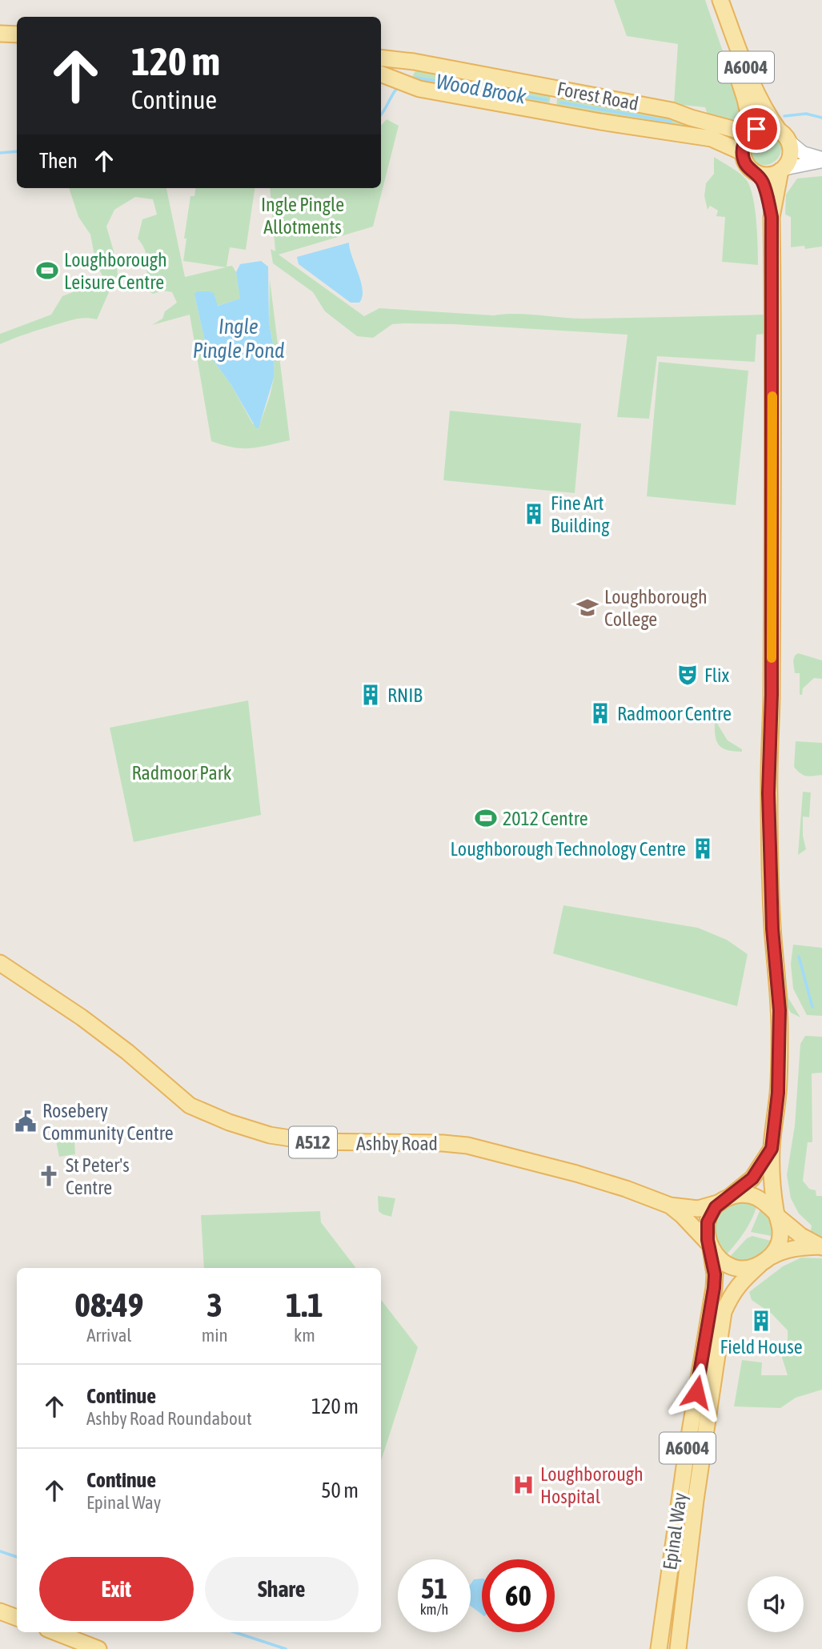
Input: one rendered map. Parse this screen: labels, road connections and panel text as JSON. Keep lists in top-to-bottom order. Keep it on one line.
{"streets":{"main road":["A6004","Forest Road","A512","Ashby Road","Epinal Way"]},"crossings":[["A6004","Forest Road"],["Ashby Road","Epinal Way"]],"water":["Wood Brook","Ingle Pingle Pond"],"parks":["Ingle Pingle Allotments","Radmoor Park"],"places":{"sports":["Loughborough Leisure Centre","2012 Centre"],"building":["Fine Art Building","RNIB","Radmoor Centre","Loughborough Technology Centre","Field House"],"school or university":["Loughborough College"],"theatre":["Flix"],"public building":["Rosebery Community Centre"],"church":["St Peter's Centre"],"hospital":["Loughborough Hospital"]},"page":{"turn":["120 m","Continue"],"then":"Then","eta":["08:49","Arrival","3","min","1.1","km"],"list":[{"name":"Continue","note":"Ashby Road Roundabout","value":"120 m"},{"name":"Continue","note":"Epinal Way","value":"50 m"}],"buttons":["Exit","Share"],"speed":"51 km/h","limit":"60"}}
